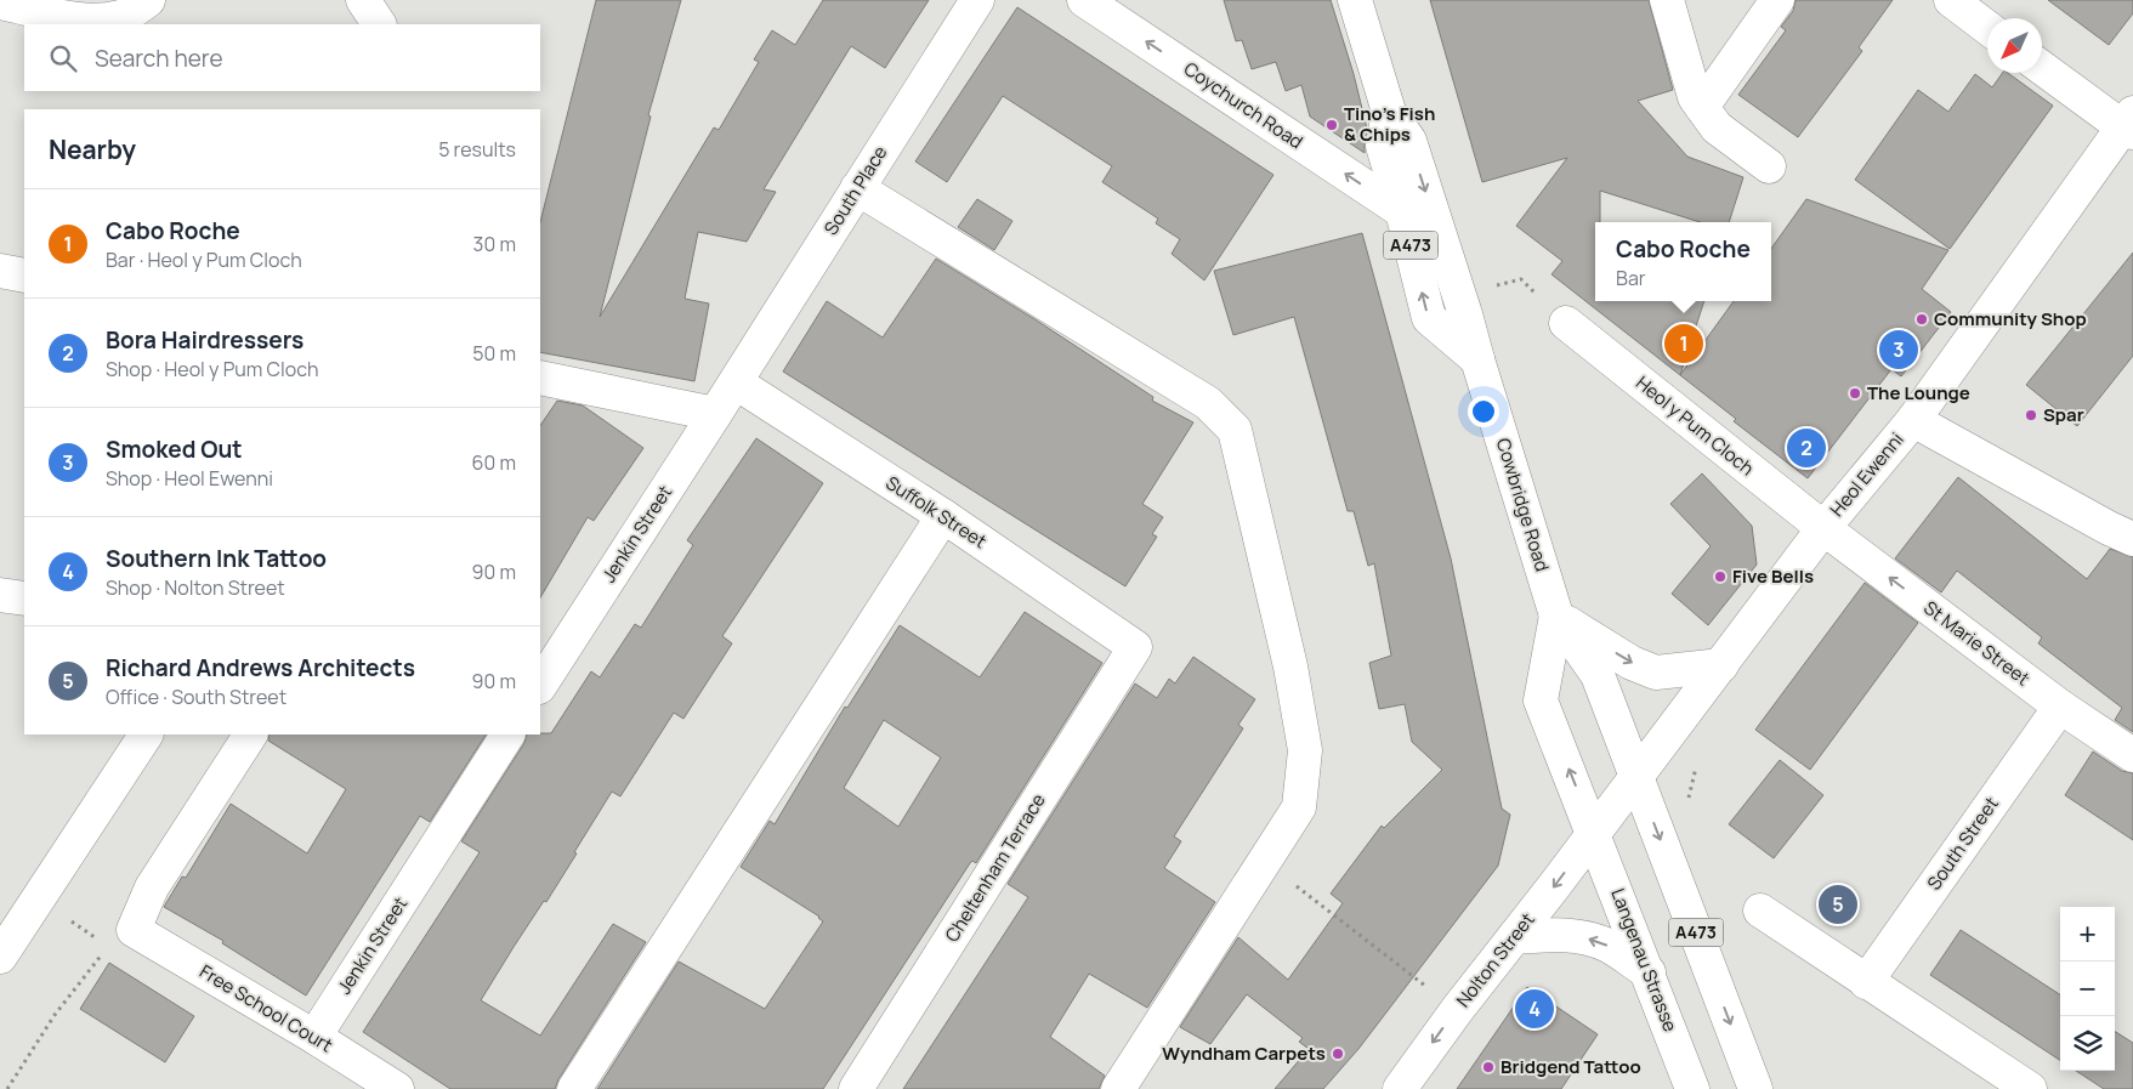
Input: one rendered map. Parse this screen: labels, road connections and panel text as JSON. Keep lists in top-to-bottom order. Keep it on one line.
{"streets":{"street":["Coychurch Road","South Place","A473","Heol y Pum Cloch","Heol Ewenni","Cowbridge Road","Suffolk Street","Jenkin Street","St Marie Street","South Street","Cheltenham Terrace","Nolton Street","Langenau Strasse","Free School Court"]},"crossings":[["Coychurch Road","Cowbridge Road"],["South Place","Suffolk Street"],["South Place","Jenkin Street"],["A473","Heol Ewenni"],["A473","Cowbridge Road"],["Heol y Pum Cloch","Heol Ewenni"],["Heol y Pum Cloch","St Marie Street"],["Heol Ewenni","Cowbridge Road"],["Heol Ewenni","St Marie Street"],["Heol Ewenni","Nolton Street"],["Heol Ewenni","Langenau Strasse"],["Cowbridge Road","Nolton Street"],["Cowbridge Road","Langenau Strasse"],["Suffolk Street","Jenkin Street"],["Suffolk Street","Cheltenham Terrace"],["Jenkin Street","Free School Court"],["St Marie Street","South Street"],["Nolton Street","Langenau Strasse"]],"one_way":["Coychurch Road"],"places":["Tino's Fish & Chips","Community Shop","The Lounge","Spar","Five Bells","Wyndham Carpets","Bridgend Tattoo"],"north":"bottom left","page":{"search":"Search here","heading":["Nearby","5 results"],"list":[{"mark":"1","name":"Cabo Roche","note":"Bar · Heol y Pum Cloch","value":"30 m"},{"mark":"2","name":"Bora Hairdressers","note":"Shop · Heol y Pum Cloch","value":"50 m"},{"mark":"3","name":"Smoked Out","note":"Shop · Heol Ewenni","value":"60 m"},{"mark":"4","name":"Southern Ink Tattoo","note":"Shop · Nolton Street","value":"90 m"},{"mark":"5","name":"Richard Andrews Architects","note":"Office · South Street","value":"90 m"}],"popup":["Cabo Roche","Bar"],"pins":["1","3","2","5","4"],"map_buttons":["+","−"]}}
